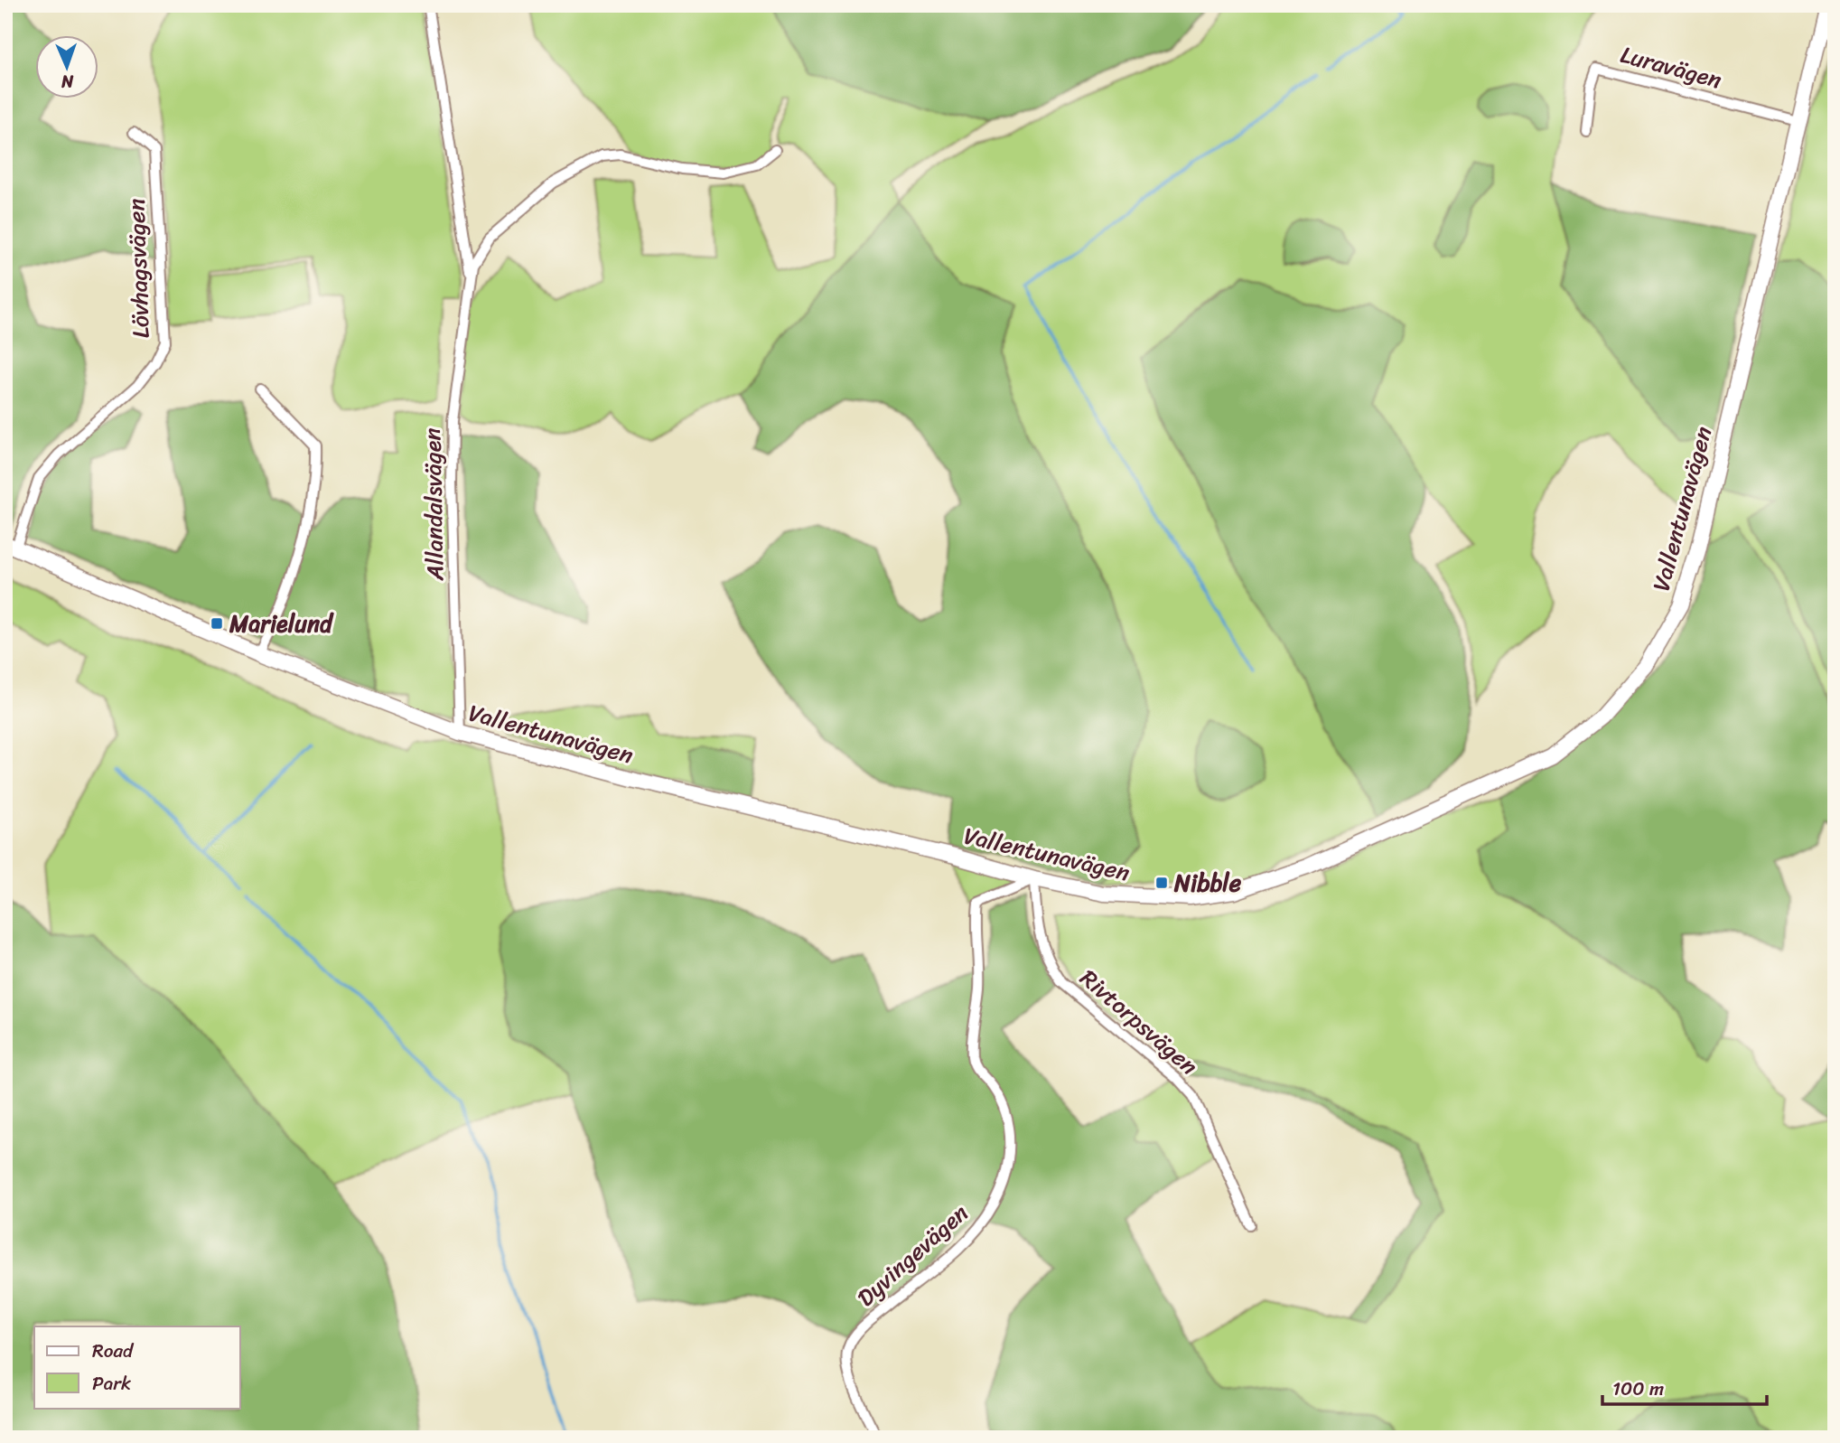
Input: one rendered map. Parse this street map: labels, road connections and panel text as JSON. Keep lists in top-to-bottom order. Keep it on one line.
{"streets":{"main road":["Vallentunavägen"],"street":["Luravägen","Lövhagsvägen","Allandalsvägen","Rivtorpsvägen","Dyvingevägen"]},"crossings":[["Luravägen","Vallentunavägen"],["Lövhagsvägen","Vallentunavägen"],["Allandalsvägen","Vallentunavägen"],["Vallentunavägen","Rivtorpsvägen"],["Vallentunavägen","Dyvingevägen"],["Rivtorpsvägen","Dyvingevägen"]],"places":{"transit":["Marielund","Nibble"]},"legend":["Road","Park"],"scale_bar":"100 m","north":"bottom"}
